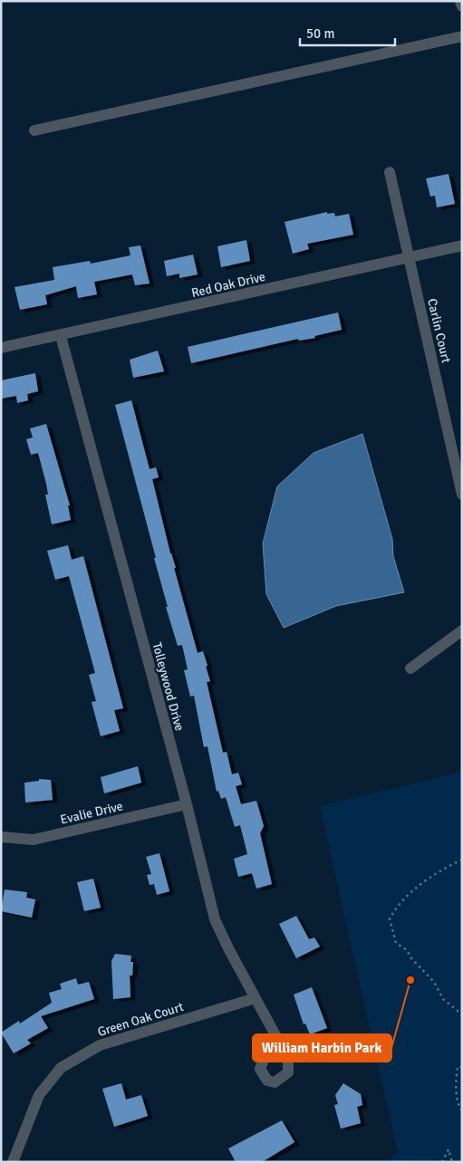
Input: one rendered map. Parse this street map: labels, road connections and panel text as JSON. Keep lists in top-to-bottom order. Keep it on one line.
{"streets":{"street":["Red Oak Drive","Carlin Court","Tolleywood Drive","Evalie Drive","Green Oak Court"]},"crossings":[["Red Oak Drive","Carlin Court"],["Red Oak Drive","Tolleywood Drive"],["Tolleywood Drive","Evalie Drive"],["Tolleywood Drive","Green Oak Court"]],"places":["William Harbin Park"],"scale_bar":"50 m"}
